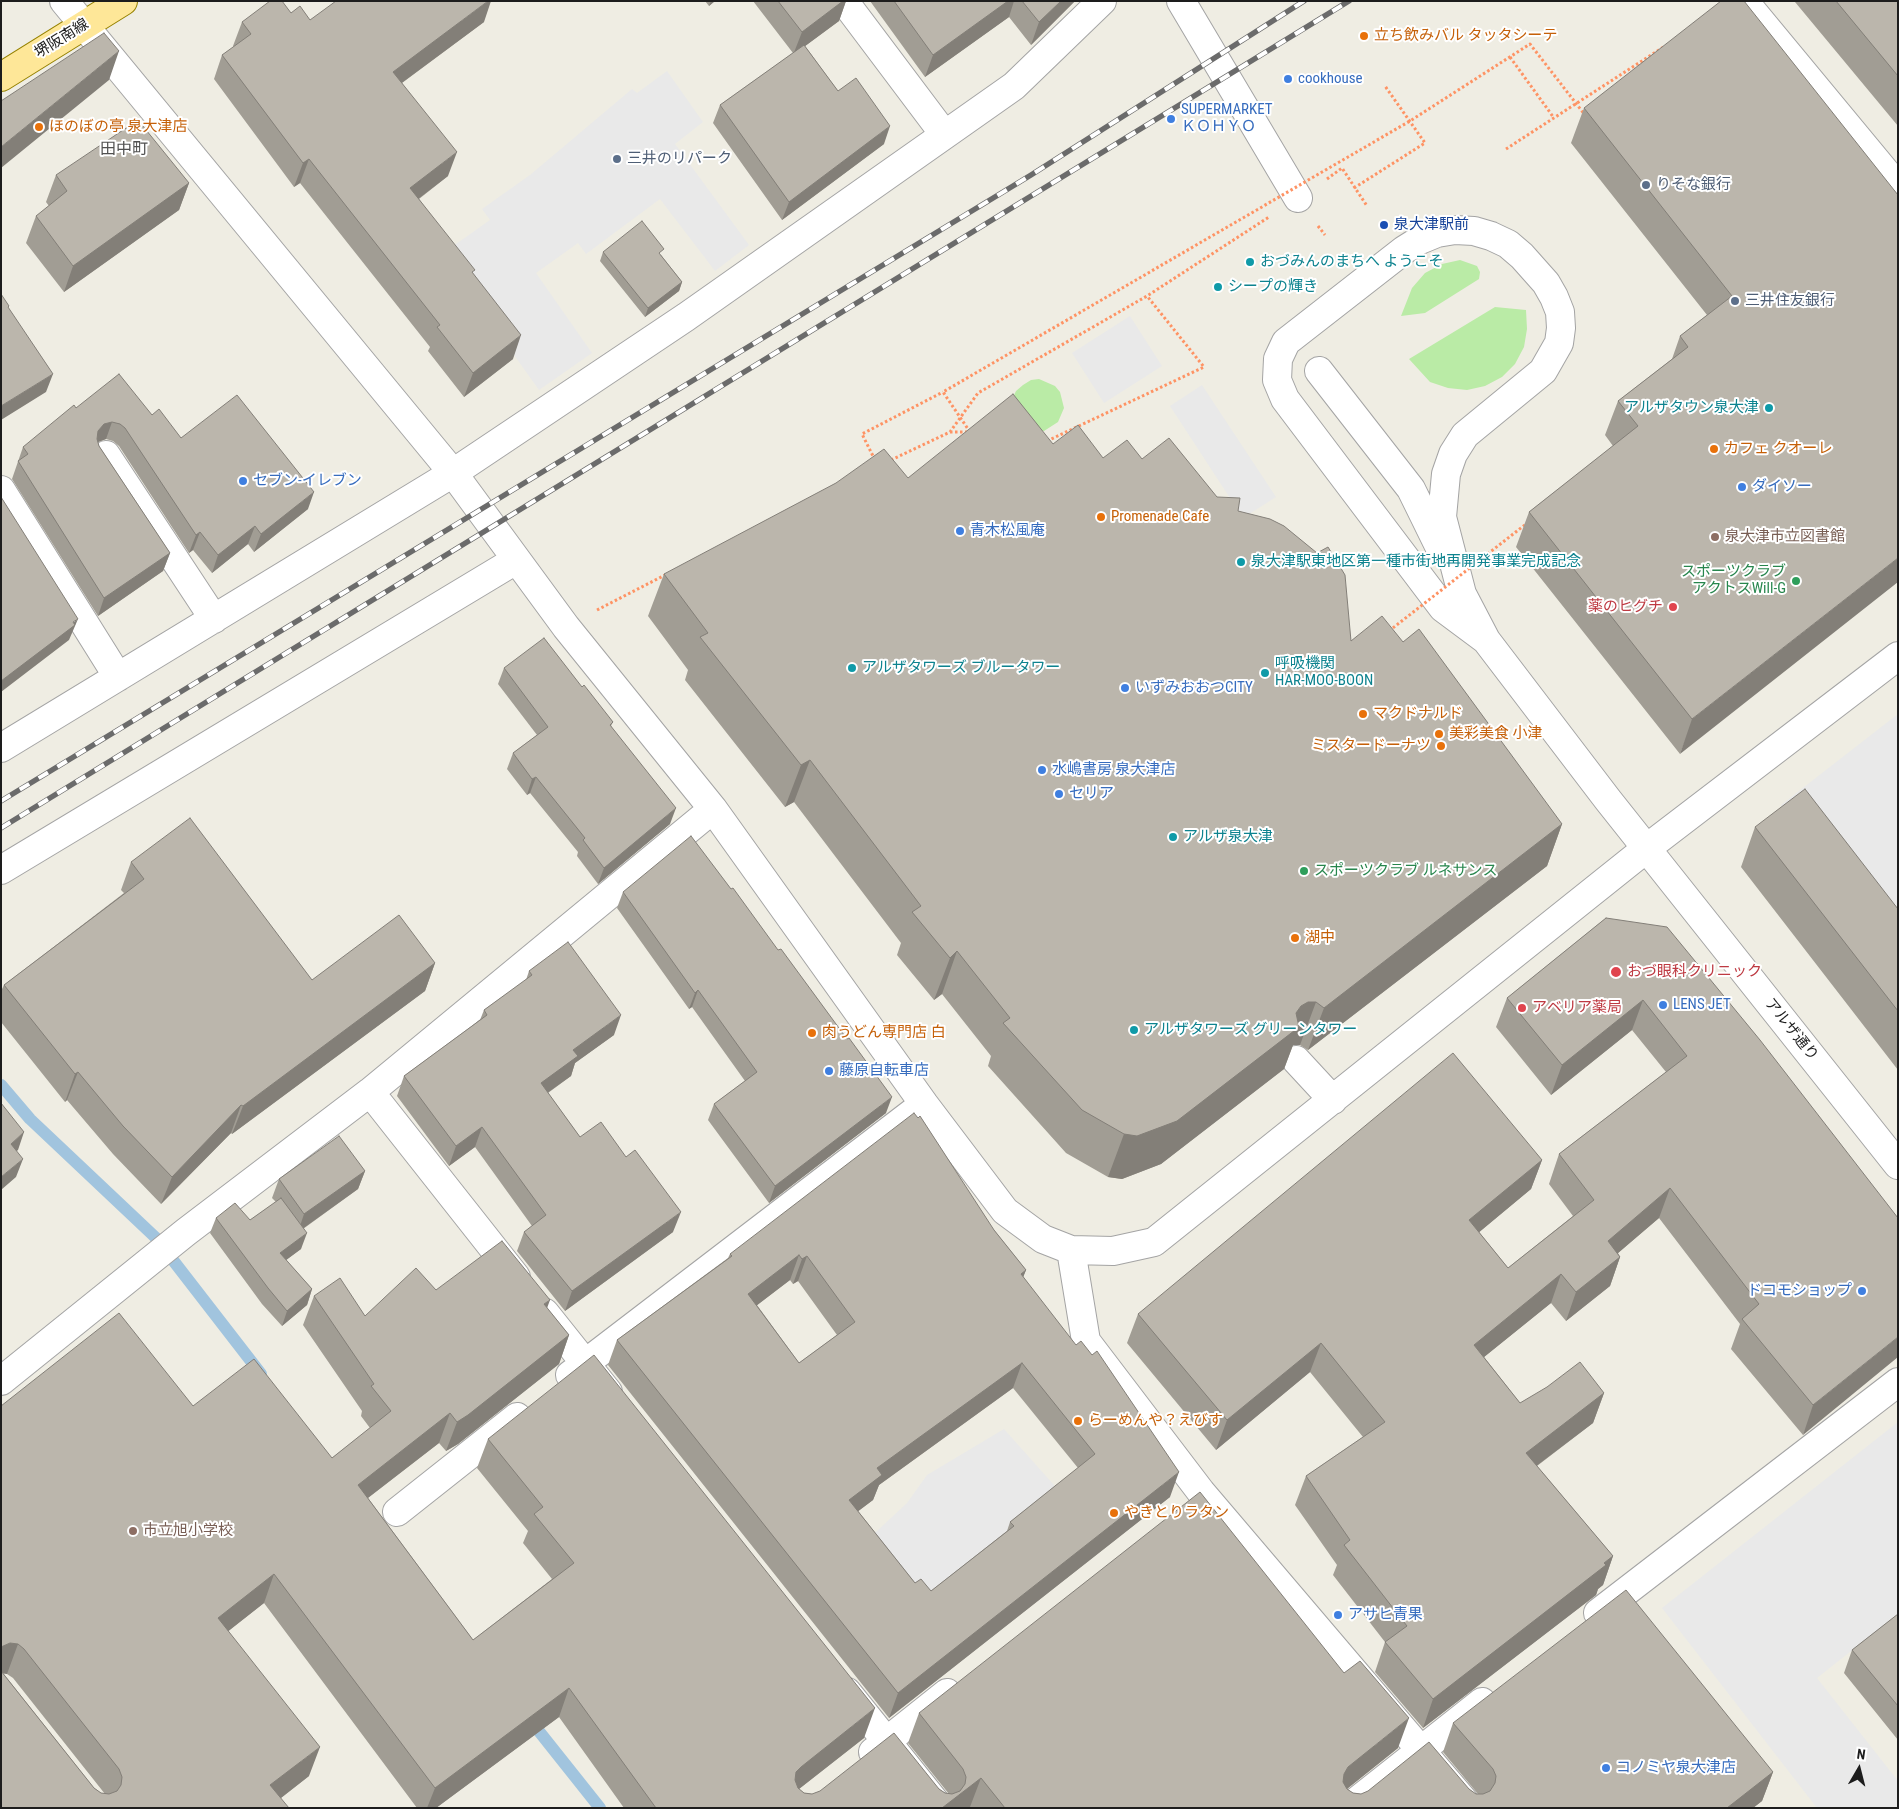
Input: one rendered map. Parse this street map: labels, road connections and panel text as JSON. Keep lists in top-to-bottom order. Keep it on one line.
{"streets":{"main road":["堺阪南線"],"street":["アルザ通り"]},"districts":["田中町"],"places":["立ち飲みバル タッタシーテ","cookhouse","SUPERMARKET ＫＯＨＹＯ","ほのぼの亭 泉大津店","三井のリパーク","りそな銀行","泉大津駅前","おづみんのまちへ ようこそ","シープの輝き","三井住友銀行","アルザタウン泉大津","カフェ クオーレ","セブン-イレブン","ダイソー","Promenade Cafe","青木松風庵","泉大津市立図書館","泉大津駅東地区第一種市街地再開発事業完成記念","スポーツクラブ アクトスWill-G","薬のヒグチ","アルザタワーズ ブルータワー","呼吸機関 HAR-MOO-BOON","いずみおおつCITY","マクドナルド","美彩美食 小津","ミスタードーナツ","水嶋書房 泉大津店","セリア","アルザ泉大津","スポーツクラブ ルネサンス","湖中","おづ眼科クリニック","LENS JET","アベリア薬局","アルザタワーズ グリーンタワー","肉うどん専門店 白","藤原自転車店","ドコモショップ","らーめんや？えびす","やきとりラタン","市立旭小学校","アサヒ青果","コノミヤ泉大津店"],"north":"top"}
